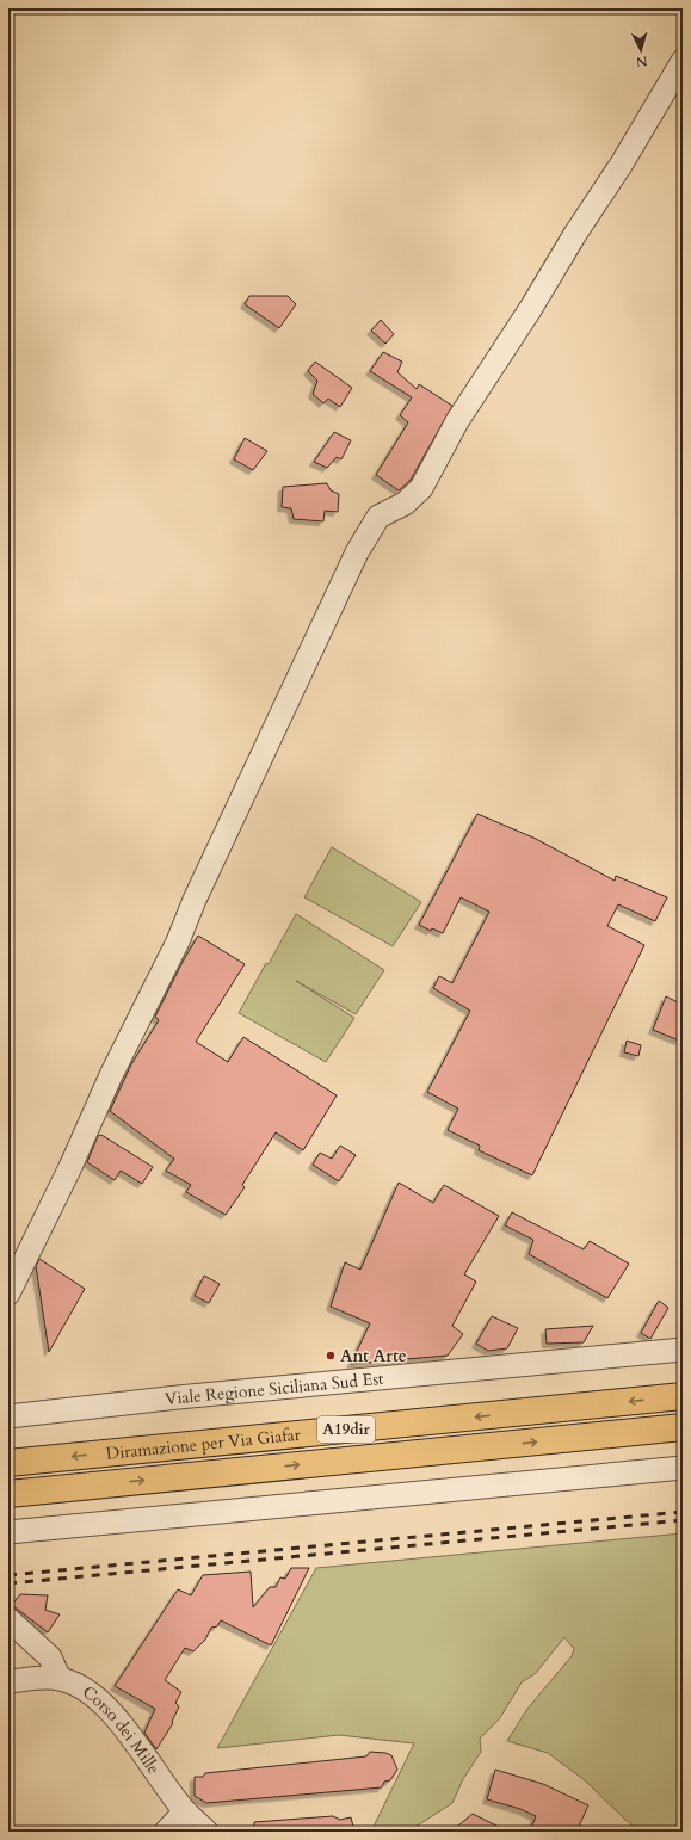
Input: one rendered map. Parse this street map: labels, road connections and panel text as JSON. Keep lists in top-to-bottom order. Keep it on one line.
{"streets":{"highway":["A19dir","Diramazione per Via Giafar"],"street":["Viale Regione Siciliana Sud Est","Corso dei Mille"]},"places":["Ant Arte"],"north":"bottom"}
